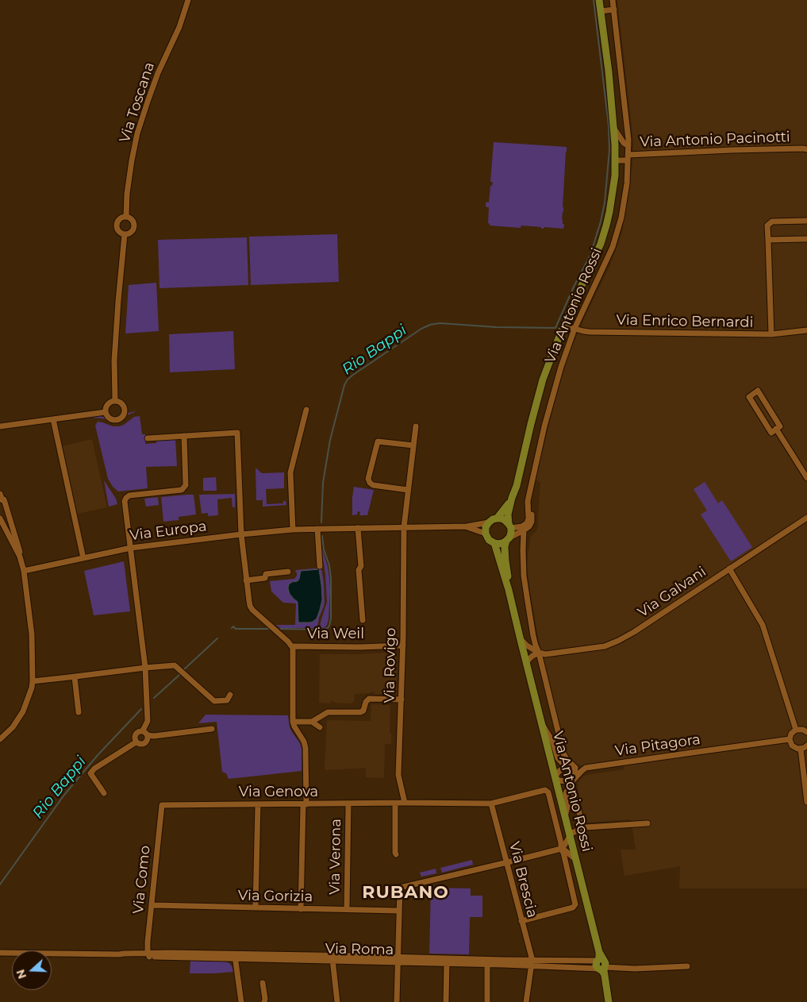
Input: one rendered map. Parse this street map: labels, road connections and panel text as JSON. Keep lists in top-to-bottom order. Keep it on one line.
{"streets":{"main road":["Via Antonio Rossi"],"street":["Via Toscana","Via Antonio Pacinotti","Via Enrico Bernardi","Via Europa","Via Galvani","Via Weil","Via Rovigo","Via Pitagora","Via Genova","Via Verona","Via Como","Via Brescia","Via Gorizia","Via Roma"]},"crossings":[["Via Antonio Pacinotti","Via Antonio Rossi"],["Via Antonio Rossi","Via Enrico Bernardi"],["Via Antonio Rossi","Via Europa"],["Via Antonio Rossi","Via Galvani"],["Via Antonio Rossi","Via Pitagora"],["Via Antonio Rossi","Via Genova"],["Via Antonio Rossi","Via Brescia"],["Via Antonio Rossi","Via Roma"],["Via Europa","Via Rovigo"],["Via Weil","Via Rovigo"],["Via Rovigo","Via Genova"],["Via Genova","Via Verona"],["Via Genova","Via Como"],["Via Genova","Via Brescia"],["Via Verona","Via Gorizia"],["Via Como","Via Gorizia"],["Via Como","Via Roma"],["Via Brescia","Via Roma"]],"districts":["RUBANO"],"water":["Rio Bappi"],"north":"left"}
